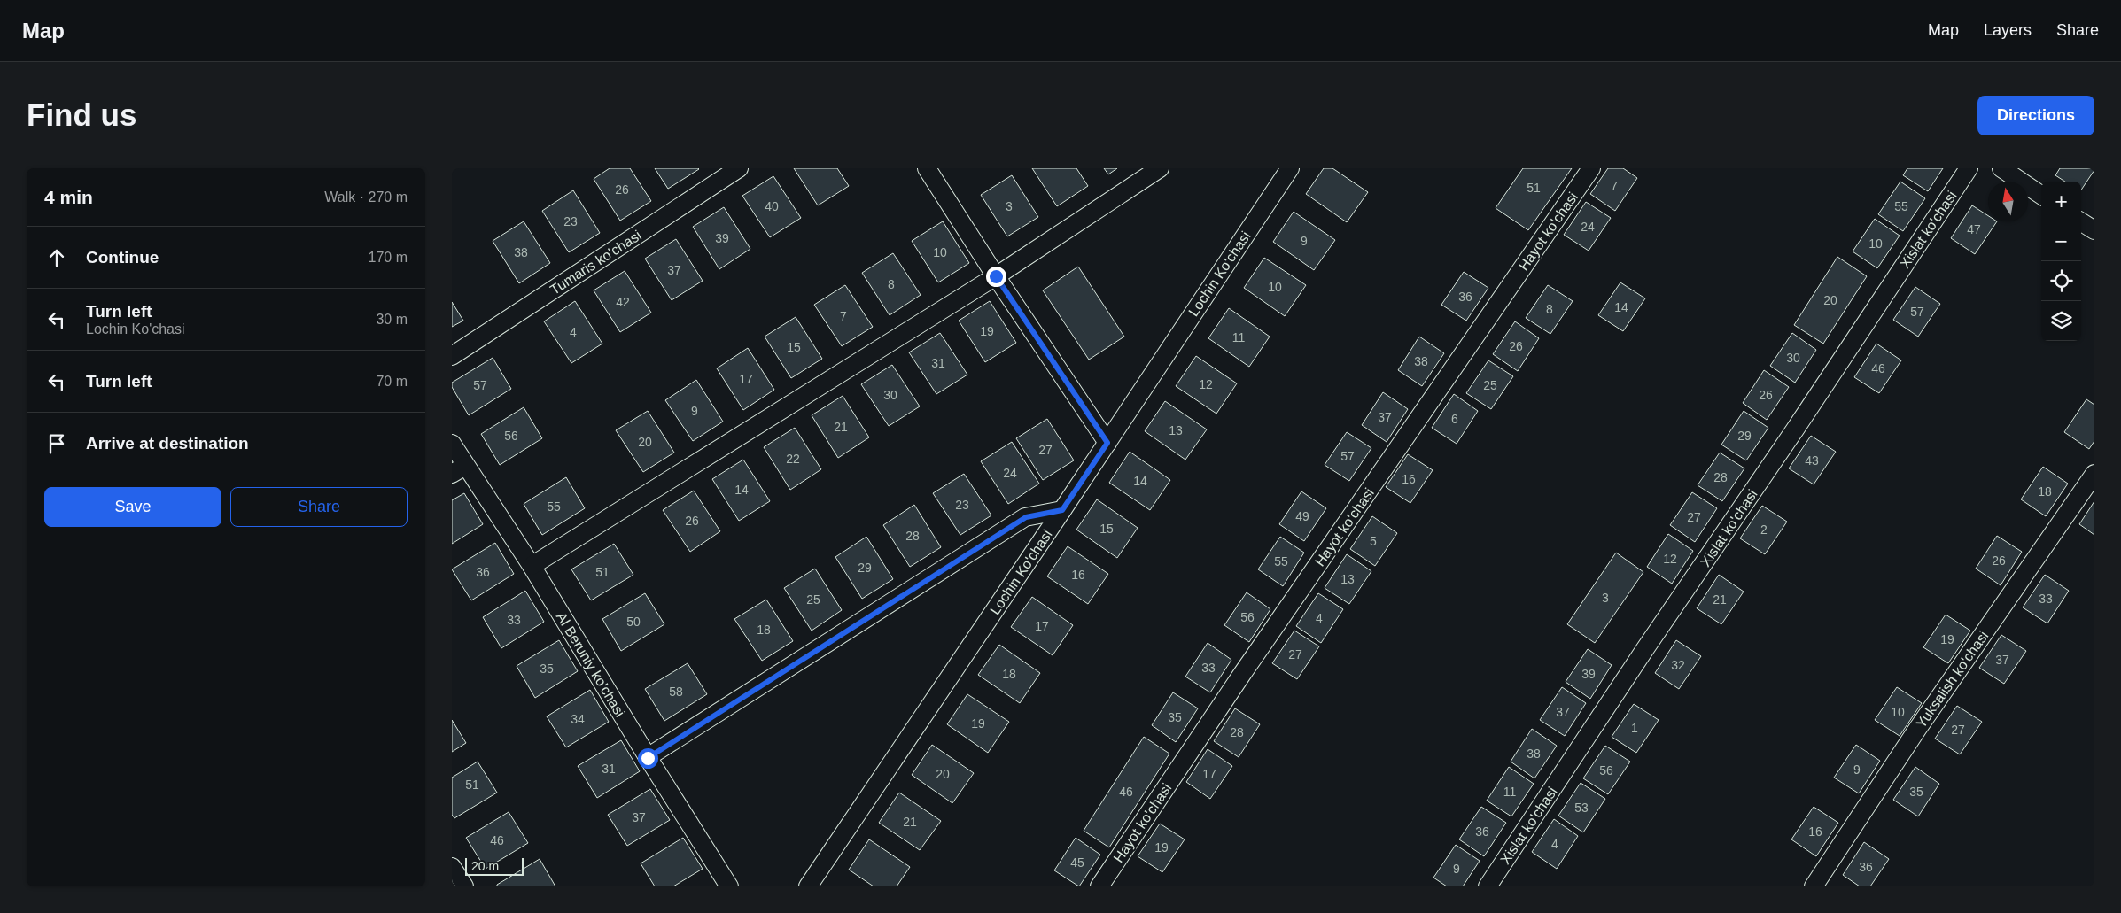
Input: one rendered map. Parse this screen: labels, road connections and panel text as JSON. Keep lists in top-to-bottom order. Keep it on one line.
{"streets":{"street":["Xislat ko'chasi","Hayot ko'chasi","Tumaris ko'chasi","Lochin Ko'chasi","Al Beruniy ko'chasi","Yuksalish ko'chasi"]},"house_numbers":["7","51","26","40","3","55","23","24","47","39","9","10","38","10","37","8","10","36","20","42","14","8","57","7","19","4","11","26","15","30","38","31","46","17","12","57","25","30","26","9","37","6","21","13","56","29","20","27","57","22","43","24","28","16","14","14","18","23","55","49","27","26","15","2","28","5","12","26","55","29","36","51","16","13","3","33","25","21","56","4","33","50","17","18","19","27","37","32","33","35","18","39","58","37","10","35","34","19","1","27","28","38","31","9","56","20","17","51","46","11","35","53","37","21","36","16","46","4","19","45","36","9"],"scale_bar":"20 m","north":"top","page":{"header":"Map","nav":["Map","Layers","Share"],"buttons":["Directions",["Save","Share"]],"title":"Find us","heading":["4 min","Walk · 270 m"],"map_buttons":["+","−"],"list":[["Continue","170 m"],["Turn left","Lochin Ko'chasi","30 m"],["Turn left","70 m"],"Arrive at destination"],"scale":"20 m"}}
